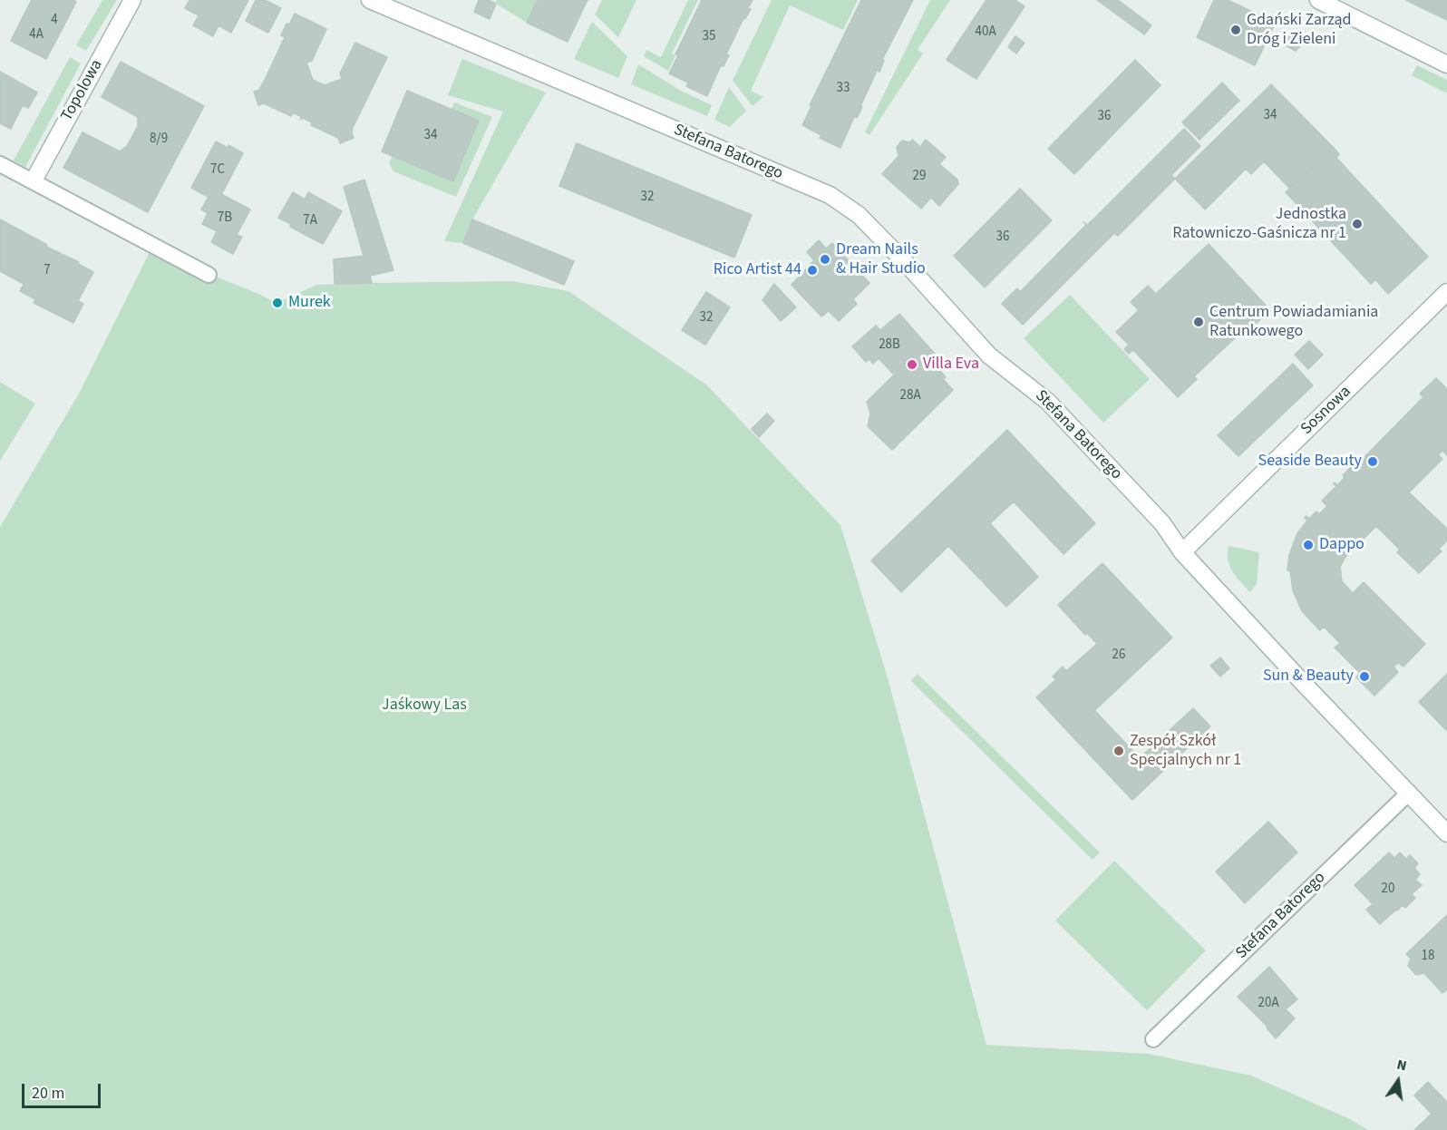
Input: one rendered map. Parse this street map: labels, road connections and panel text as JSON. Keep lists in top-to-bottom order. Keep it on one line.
{"streets":{"street":["Topolowa","Stefana Batorego","Sosnowa"]},"crossings":[["Stefana Batorego","Sosnowa"]],"parks":["Jaśkowy Las"],"places":["Gdański Zarząd Dróg i Zieleni","Jednostka Ratowniczo-Gaśnicza nr 1","Dream Nails & Hair Studio","Rico Artist 44","Murek","Centrum Powiadamiania Ratunkowego","Villa Eva","Seaside Beauty","Dappo","Sun & Beauty","Zespół Szkół Specjalnych nr 1"],"house_numbers":["4","40A","4A","35","33","34","36","34","8/9","7C","29","32","7B","7A","36","7","32","28B","28A","26","20","18","20A"],"scale_bar":"20 m","north":"top"}
